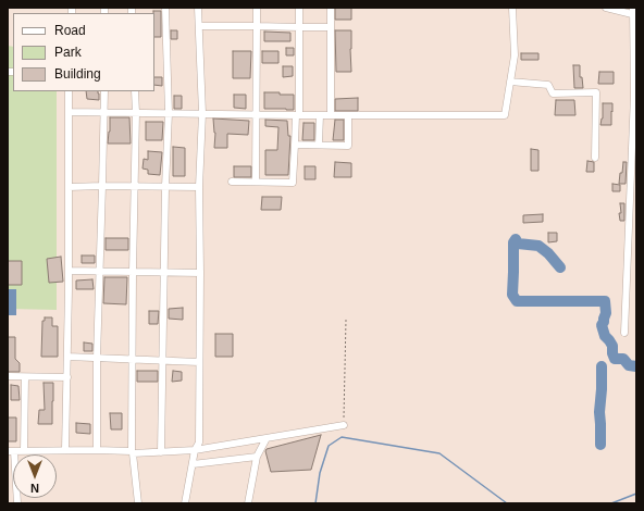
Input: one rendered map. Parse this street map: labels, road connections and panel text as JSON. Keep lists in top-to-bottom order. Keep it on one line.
{"legend":["Road","Park","Building"],"north":"bottom"}
